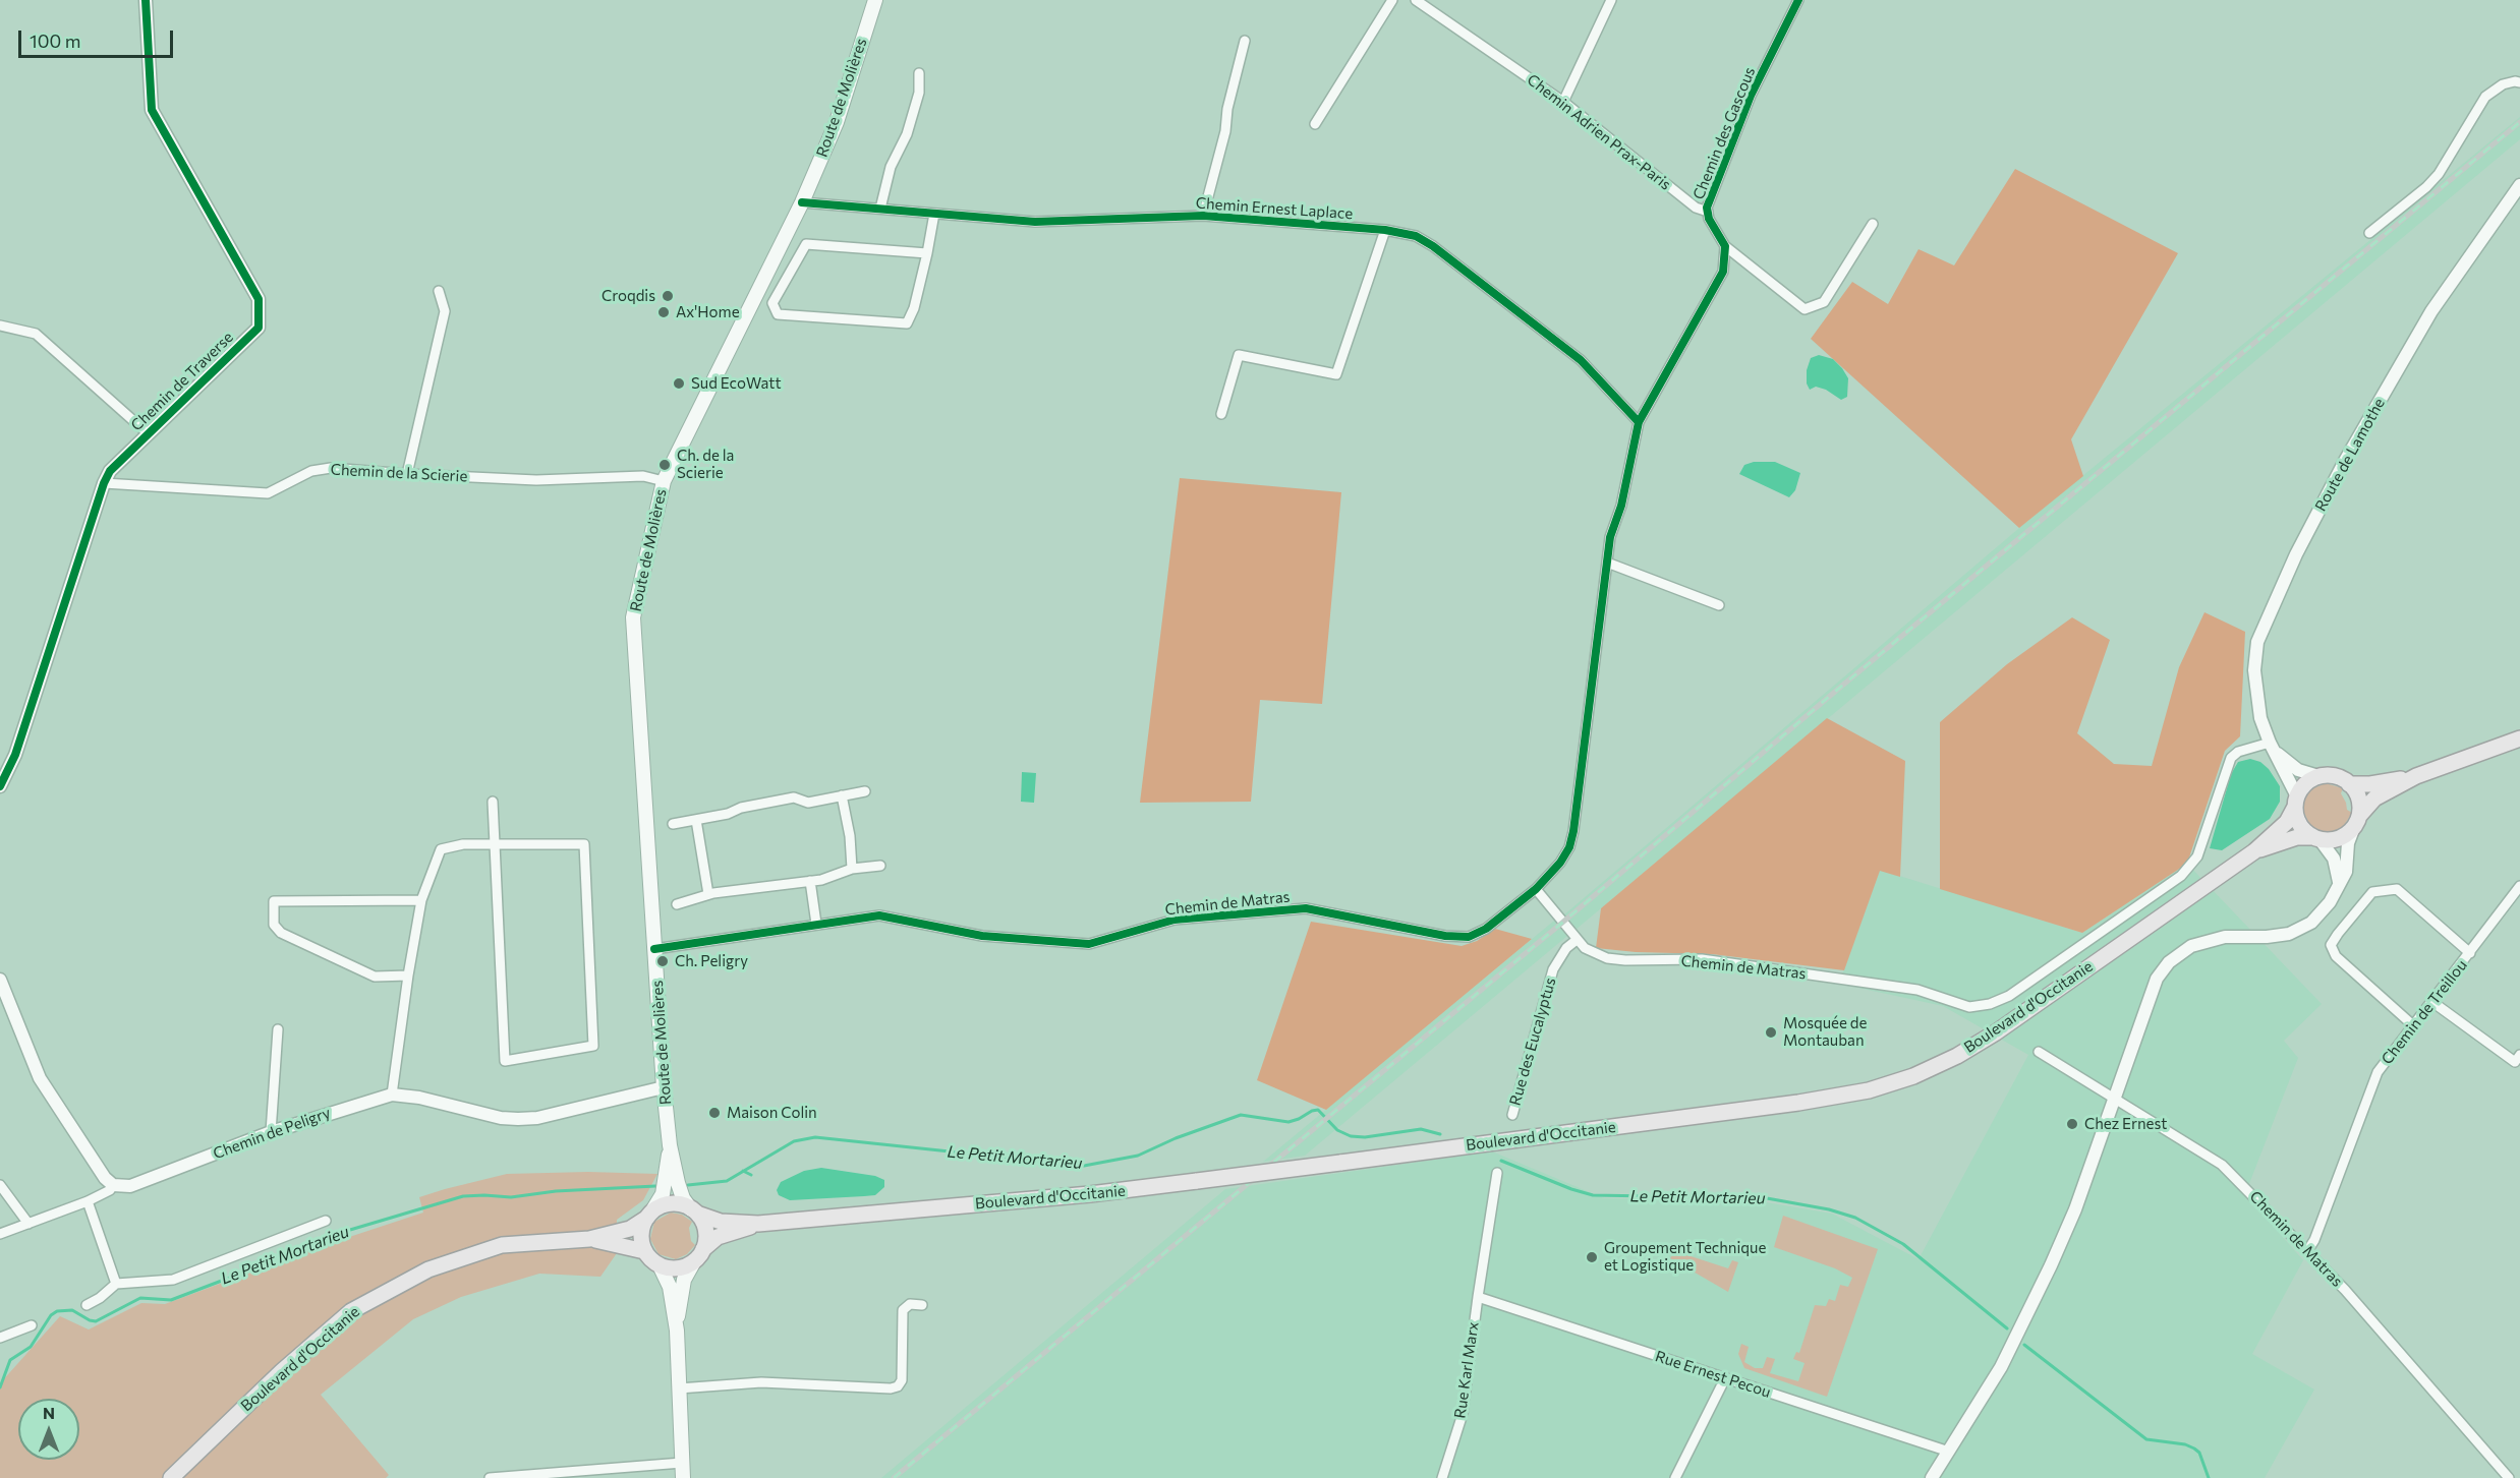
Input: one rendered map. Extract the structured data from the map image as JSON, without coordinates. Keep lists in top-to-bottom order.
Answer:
{
  "streets": {
    "main road": ["Route de Molières", "Boulevard d'Occitanie"],
    "street": [
      "Chemin Adrien Prax-Paris",
      "Chemin des Gascous",
      "Chemin Ernest Laplace",
      "Chemin de Traverse",
      "Route de Lamothe",
      "Chemin de la Scierie",
      "Chemin de Matras",
      "Chemin de Treillou",
      "Rue des Eucalyptus",
      "Chemin de Peligry",
      "Rue Karl Marx",
      "Rue Ernest Pecou"
    ]
  },
  "crossings": [
    ["Route de Molières", "Chemin Ernest Laplace"],
    ["Route de Molières", "Chemin de la Scierie"],
    ["Route de Molières", "Chemin de Matras"],
    ["Route de Molières", "Boulevard d'Occitanie"],
    ["Route de Molières", "Chemin de Peligry"],
    ["Chemin Adrien Prax-Paris", "Chemin des Gascous"],
    ["Chemin de Traverse", "Chemin de la Scierie"],
    ["Route de Lamothe", "Chemin de Matras"],
    ["Route de Lamothe", "Boulevard d'Occitanie"],
    ["Chemin de Matras", "Chemin de Treillou"],
    ["Chemin de Matras", "Rue des Eucalyptus"],
    ["Rue Karl Marx", "Rue Ernest Pecou"]
  ],
  "water": ["Le Petit Mortarieu"],
  "places": [
    "Croqdis",
    "Ax'Home",
    "Sud EcoWatt",
    "Ch. de la Scierie",
    "Ch. Peligry",
    "Mosquée de Montauban",
    "Maison Colin",
    "Chez Ernest",
    "Groupement Technique et Logistique"
  ],
  "scale_bar": "100 m",
  "north": "top"
}
